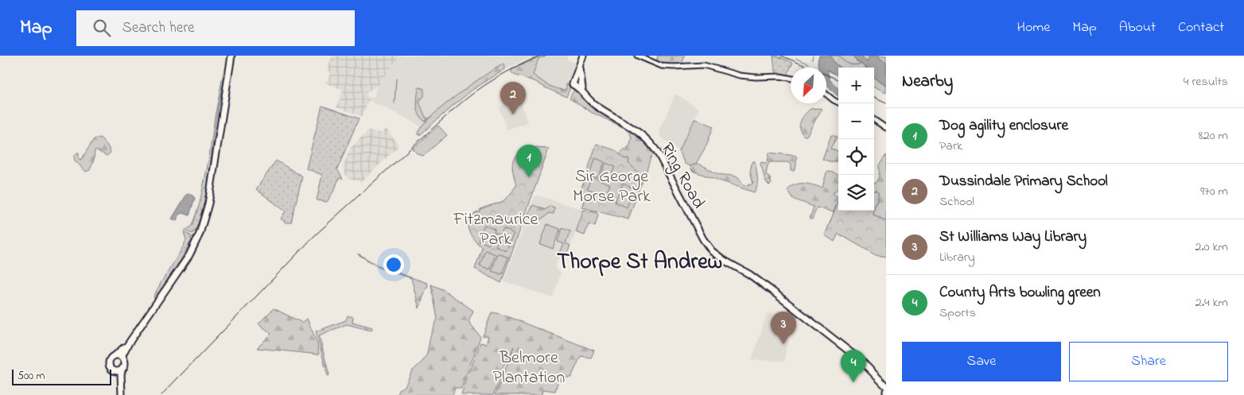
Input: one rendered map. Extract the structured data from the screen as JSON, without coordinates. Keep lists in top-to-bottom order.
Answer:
{
  "streets": {
    "highway": ["Ring Road"]
  },
  "districts": ["Thorpe St Andrew"],
  "parks": ["Sir George Morse Park", "Fitzmaurice Park", "Belmore Plantation"],
  "scale_bar": "500 m",
  "north": "bottom left",
  "page": {
    "header": "Map",
    "search": "Search here",
    "nav": [
      "Home",
      "Map",
      "About",
      "Contact"
    ],
    "heading": ["Nearby", "4 results"],
    "map_buttons": ["+", "−"],
    "pins": [
      "2",
      "1",
      "3",
      "4"
    ],
    "list": [
      {
        "mark": "1",
        "name": "Dog agility enclosure",
        "note": "Park",
        "value": "820 m"
      },
      {
        "mark": "2",
        "name": "Dussindale Primary School",
        "note": "School",
        "value": "970 m"
      },
      {
        "mark": "3",
        "name": "St Williams Way Library",
        "note": "Library",
        "value": "2.0 km"
      },
      {
        "mark": "4",
        "name": "County Arts bowling green",
        "note": "Sports",
        "value": "2.4 km"
      }
    ],
    "buttons": ["Save", "Share"],
    "scale": "500 m"
  }
}
